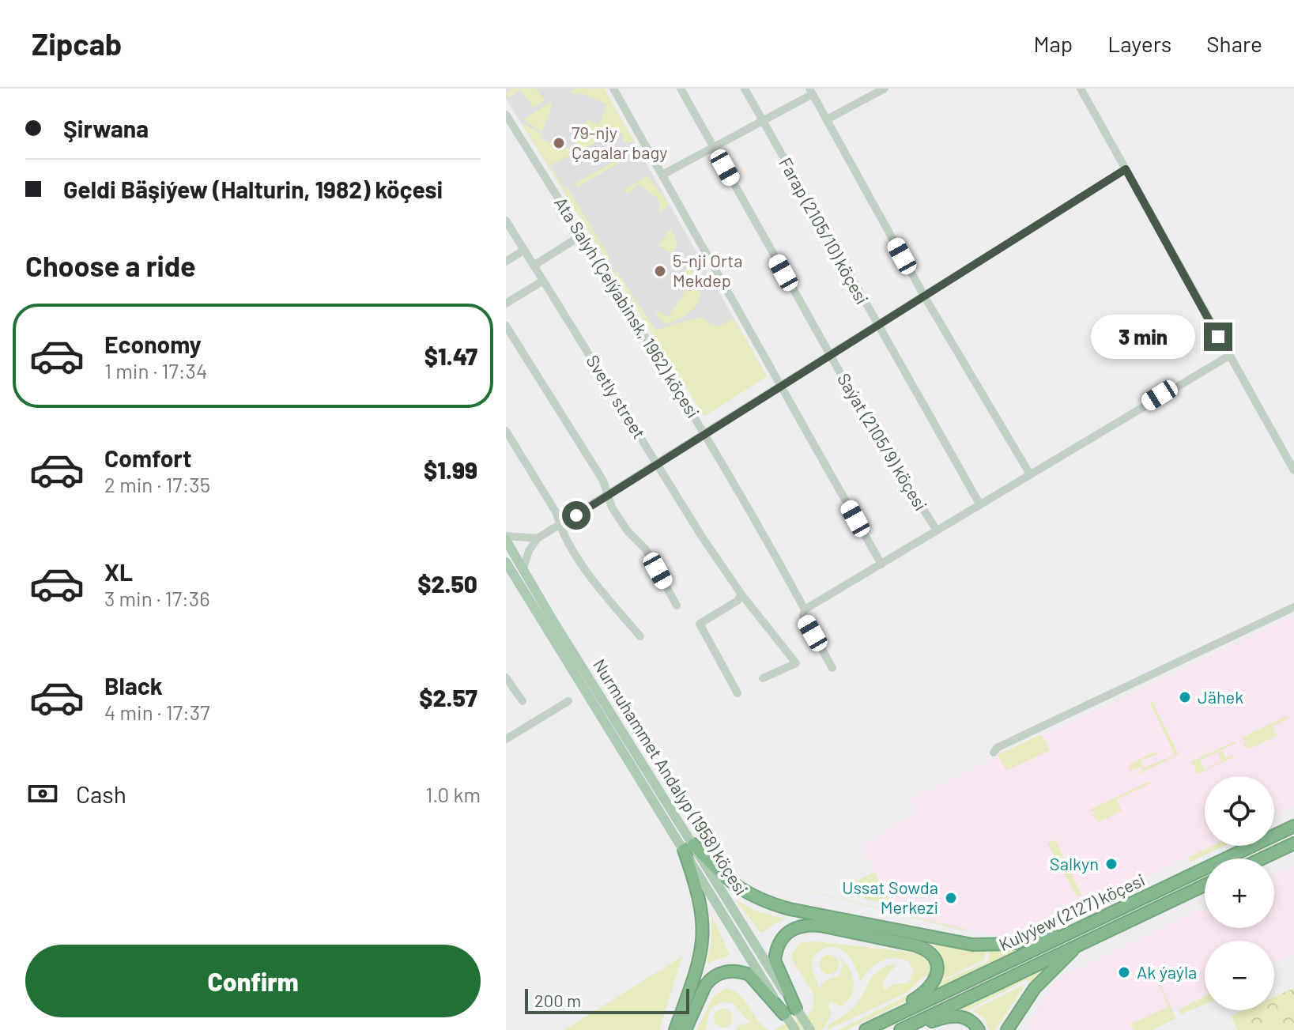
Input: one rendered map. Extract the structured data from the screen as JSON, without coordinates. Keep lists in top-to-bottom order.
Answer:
{
  "streets": {
    "highway": ["Kulyýew (2127) köçesi"],
    "main road": ["Nurmuhammet Andalyp (1958) köçesi"],
    "street": [
      "Farap (2105/10) köçesi",
      "Ata Salyh (Çelýabinsk, 1962) köçesi",
      "Svetly street",
      "Saýat (2105/9) köçesi"
    ]
  },
  "places": [
    "79-njy Çagalar bagy",
    "5-nji Orta Mekdep",
    "Jähek",
    "Salkyn",
    "Ussat Sowda Merkezi",
    "Ak ýaýla"
  ],
  "scale_bar": "200 m",
  "page": {
    "header": "Zipcab",
    "nav": ["Map", "Layers", "Share"],
    "banner": ["Şirwana", "Geldi Bäşiýew (Halturin, 1982) köçesi"],
    "heading": "Choose a ride",
    "list": [
      {
        "name": "Economy",
        "note": "1 min · 17:34",
        "value": "$1.47"
      },
      {
        "name": "Comfort",
        "note": "2 min · 17:35",
        "value": "$1.99"
      },
      {
        "name": "XL",
        "note": "3 min · 17:36",
        "value": "$2.50"
      },
      {
        "name": "Black",
        "note": "4 min · 17:37",
        "value": "$2.57"
      }
    ],
    "bubble": "3 min",
    "pay": ["Cash", "1.0 km"],
    "map_buttons": ["+", "−"],
    "buttons": "Confirm",
    "scale": "200 m"
  }
}
